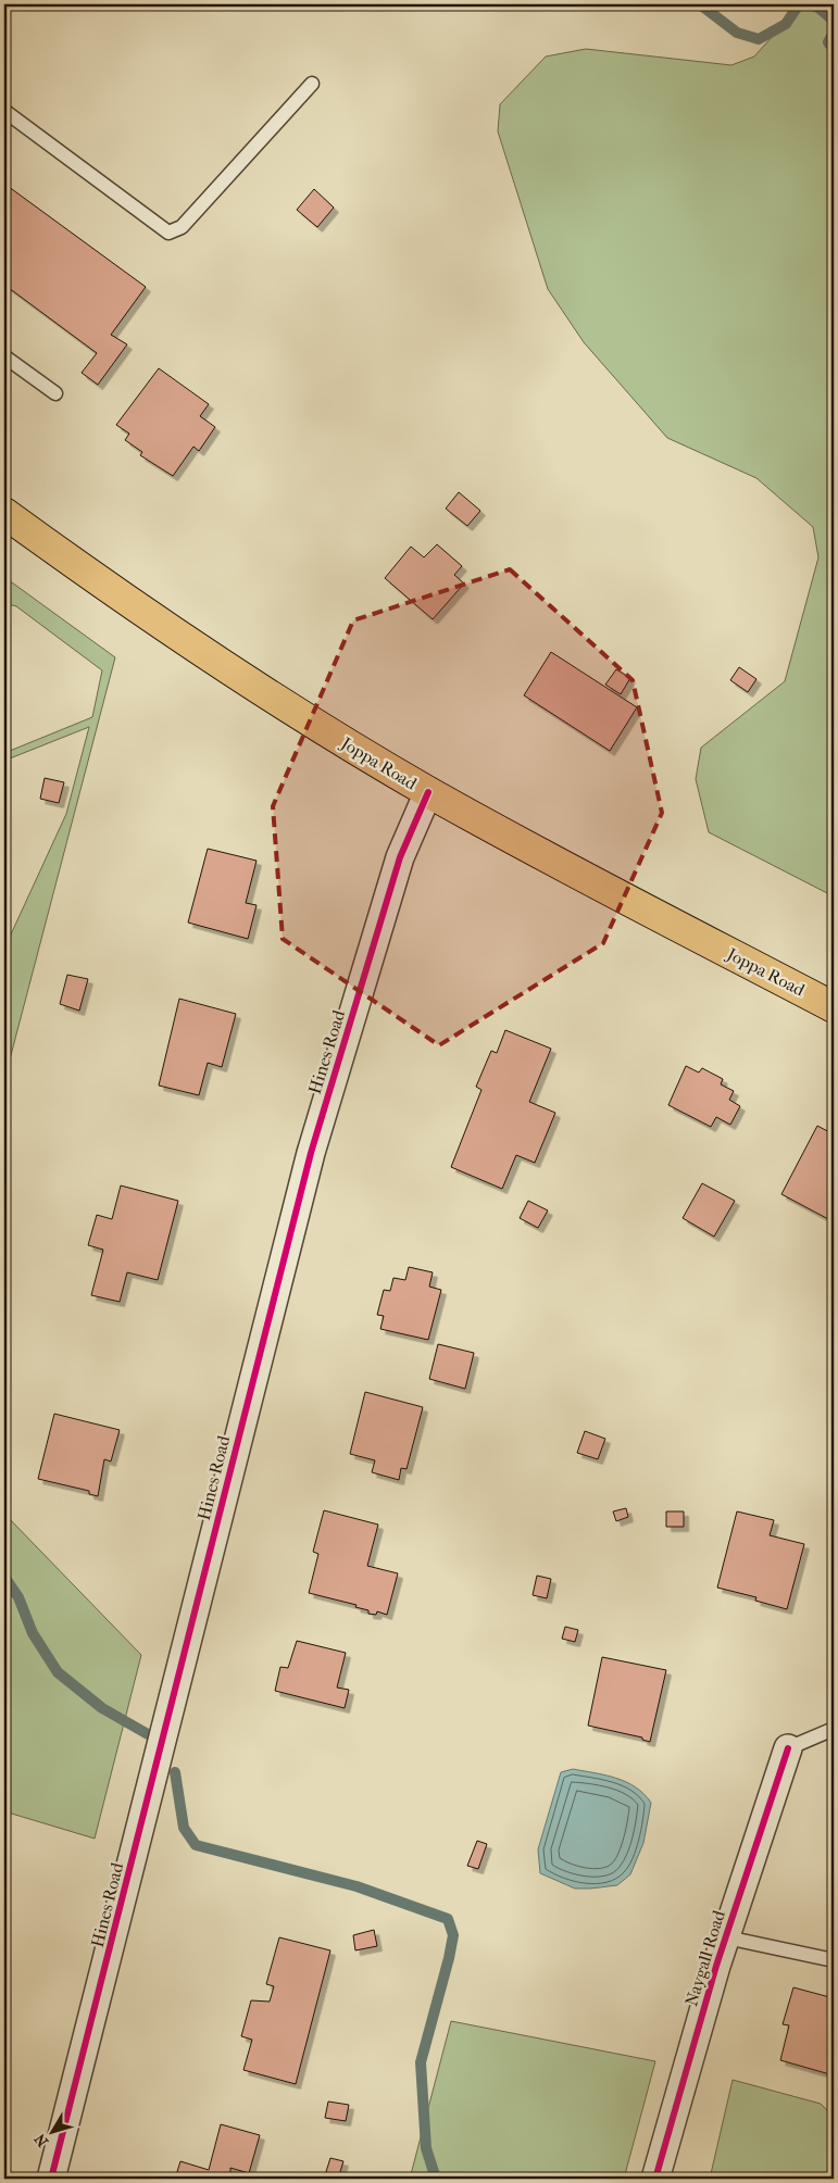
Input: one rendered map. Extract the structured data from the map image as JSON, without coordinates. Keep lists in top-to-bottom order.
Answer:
{
  "streets": {
    "main road": ["Joppa Road"],
    "street": ["Hines Road", "Naygall Road"]
  },
  "crossings": [
    ["Joppa Road", "Hines Road"]
  ],
  "north": "bottom left"
}
